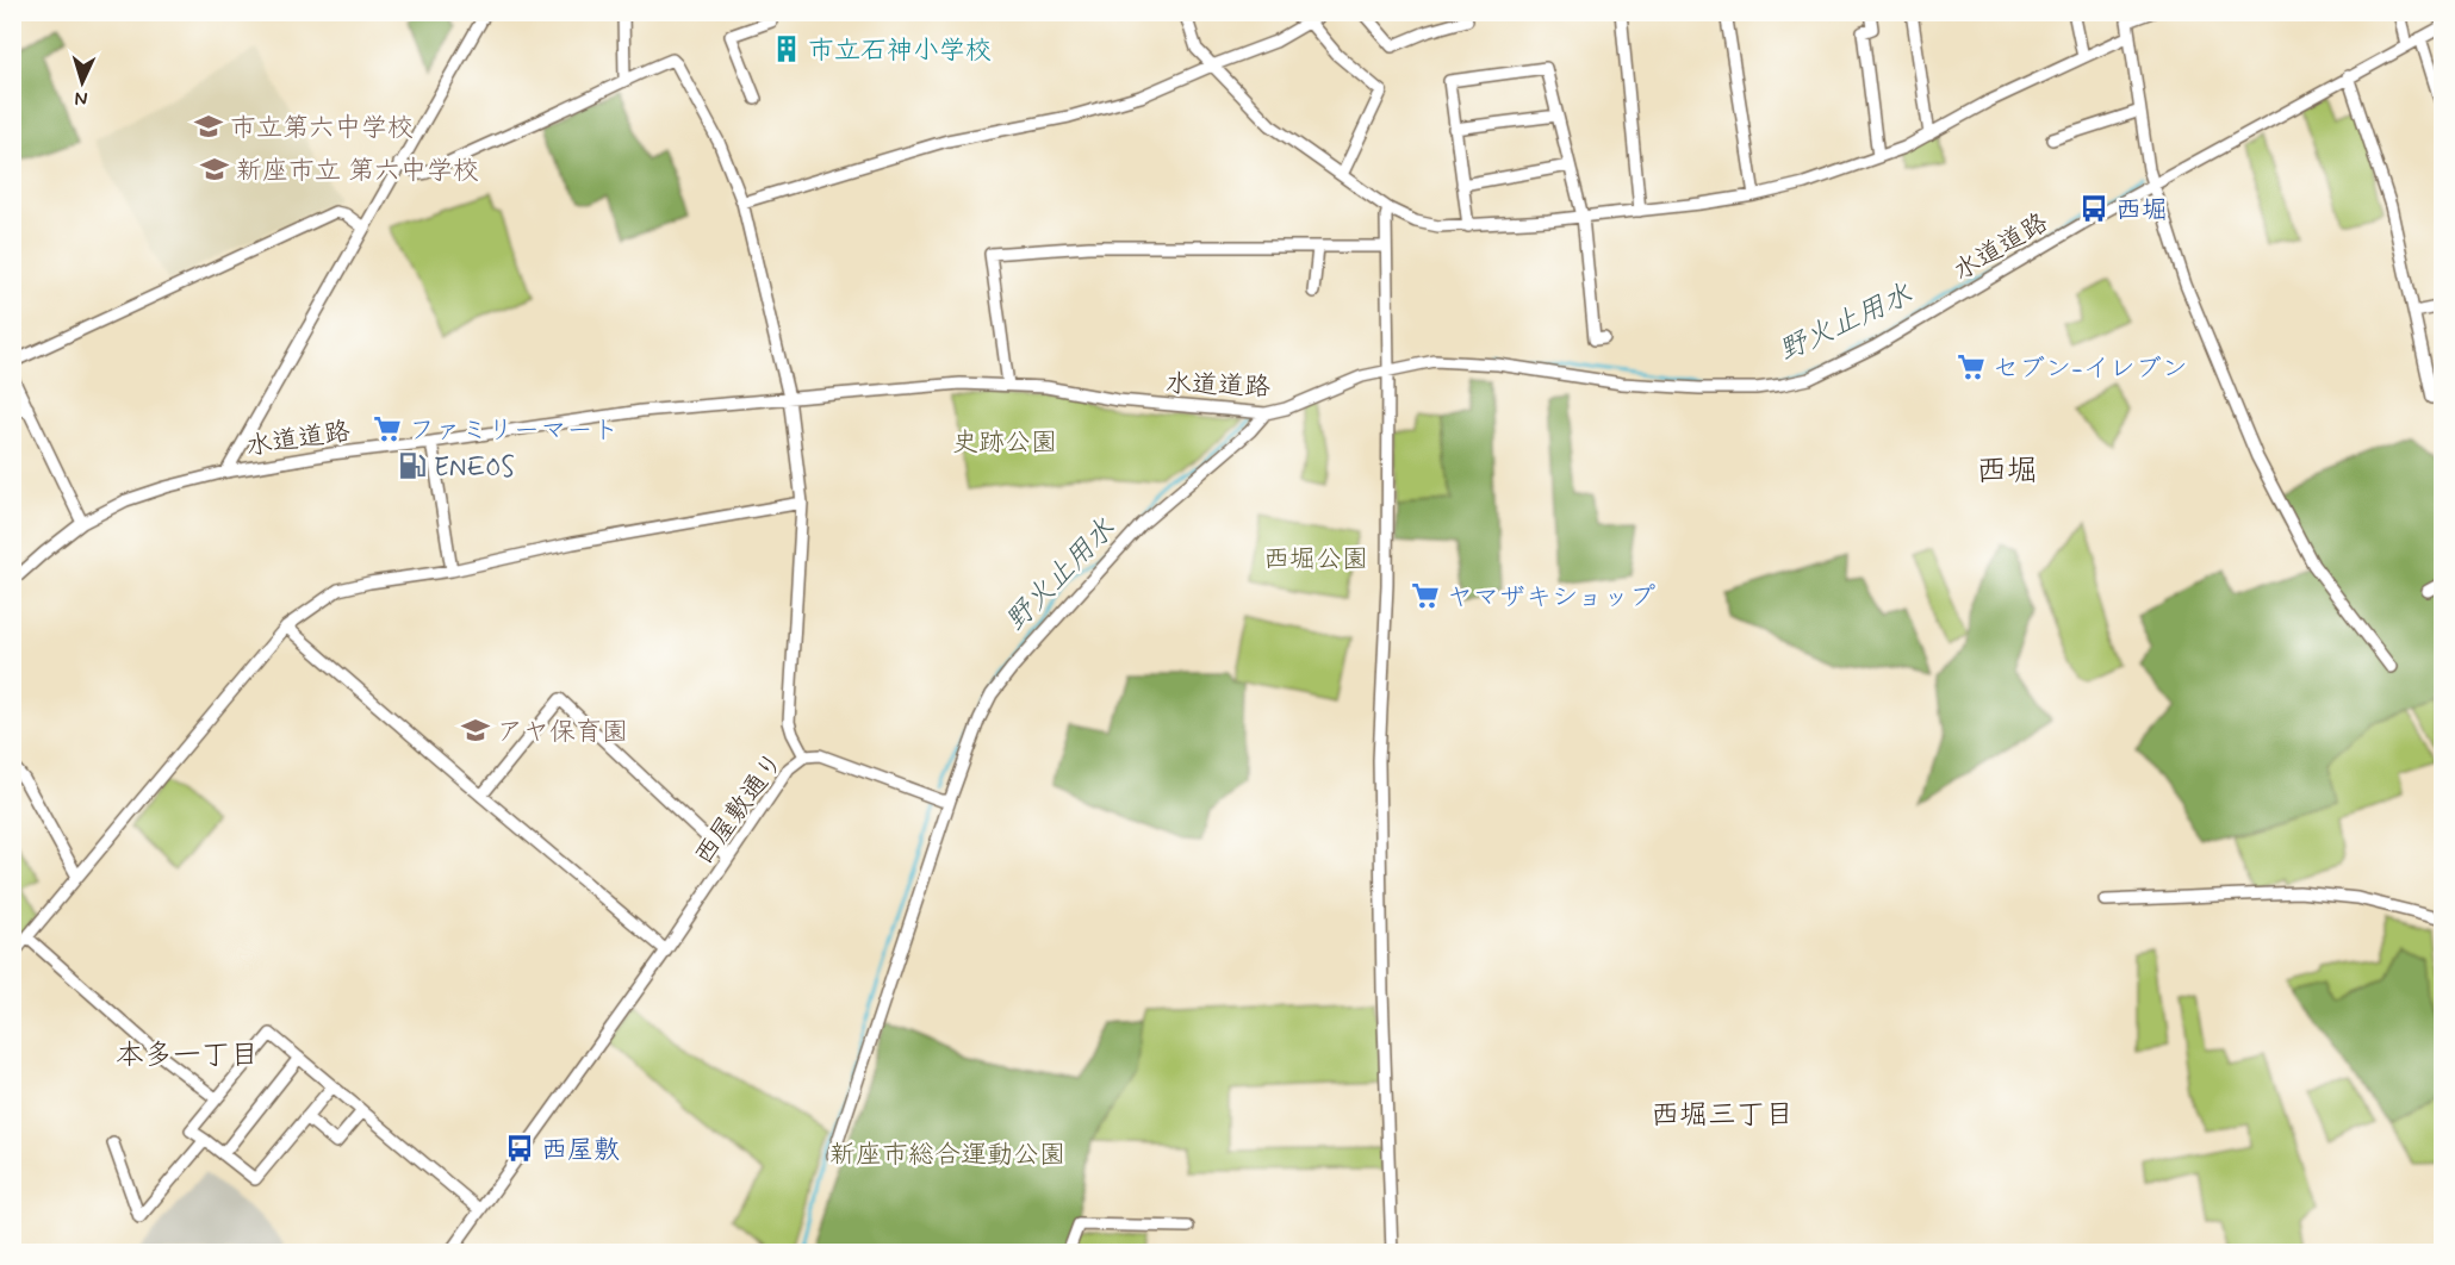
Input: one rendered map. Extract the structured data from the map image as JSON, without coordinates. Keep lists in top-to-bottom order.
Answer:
{
  "streets": {
    "street": ["水道道路", "西屋敷通り"]
  },
  "districts": ["西堀", "本多一丁目", "西堀三丁目"],
  "water": ["野火止用水"],
  "parks": ["史跡公園", "西堀公園", "新座市総合運動公園"],
  "places": {
    "building": ["市立石神小学校"],
    "school or university": ["市立第六中学校", "新座市立 第六中学校", "アヤ保育園"],
    "bus stop": ["西堀", "西屋敷"],
    "supermarket": ["セブン-イレブン", "ファミリーマート", "ヤマザキショップ"],
    "fuel station": ["ENEOS"]
  },
  "north": "bottom"
}
